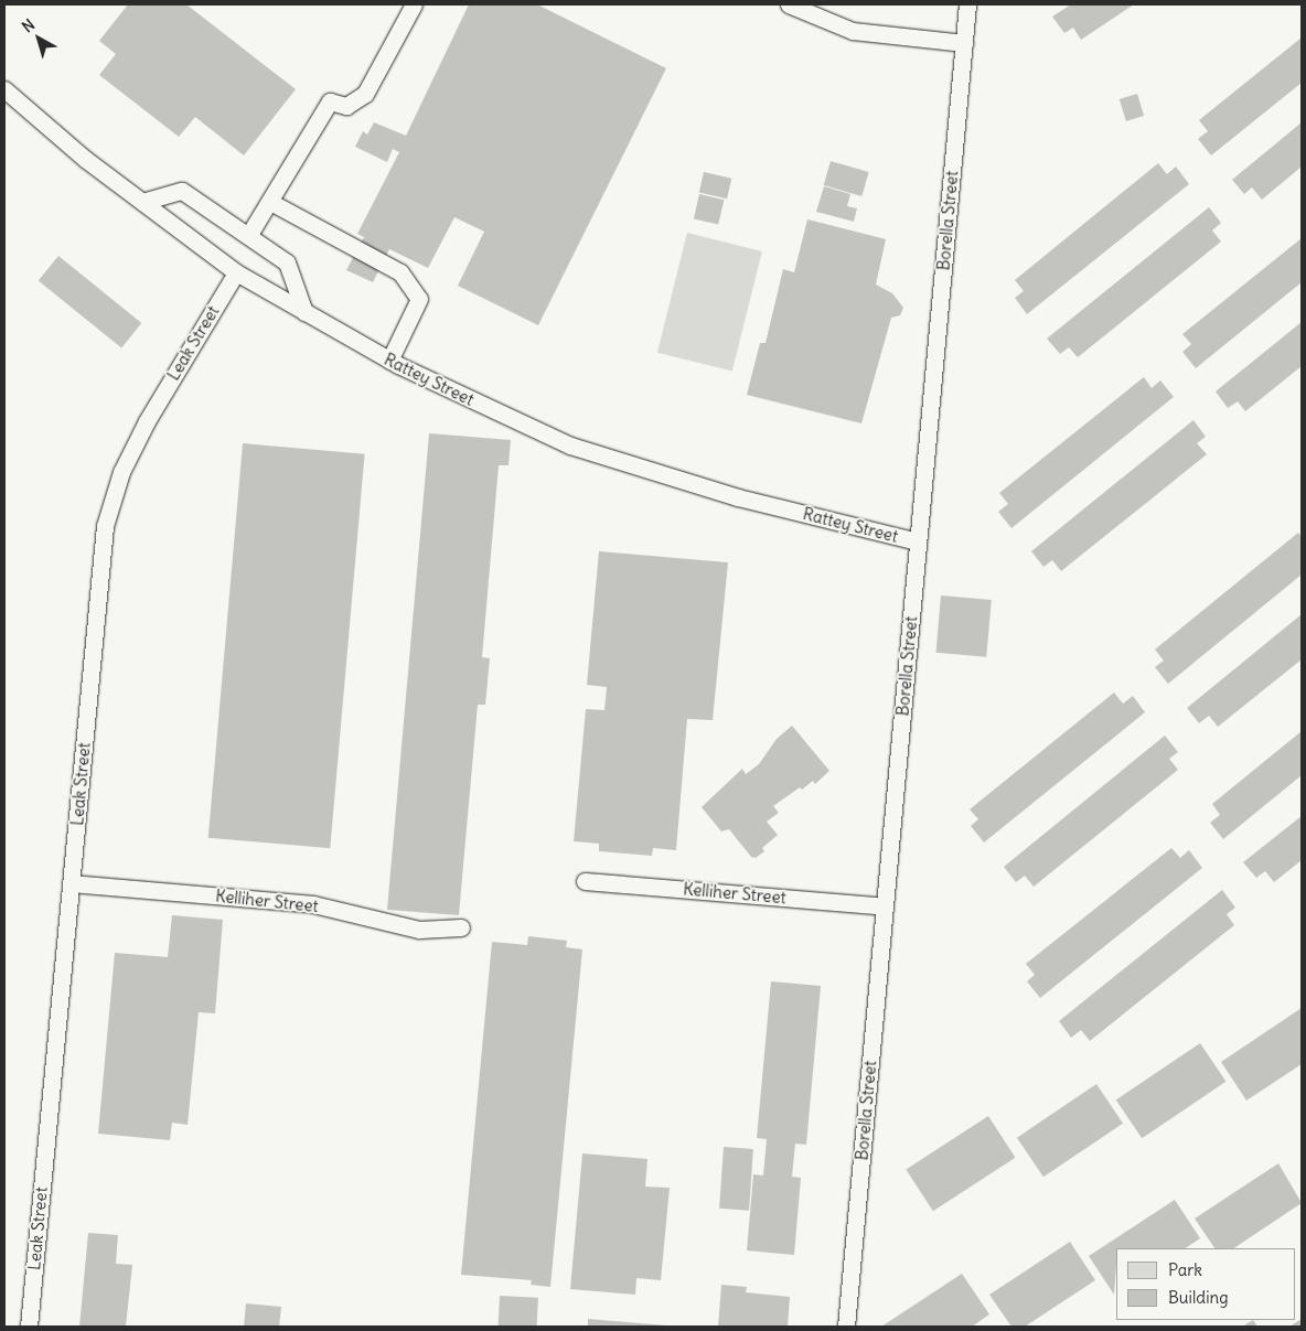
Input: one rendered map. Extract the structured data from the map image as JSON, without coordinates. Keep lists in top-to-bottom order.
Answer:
{
  "streets": {
    "lane": [
      "Borella Street",
      "Leak Street",
      "Rattey Street",
      "Kelliher Street"
    ]
  },
  "crossings": [
    ["Borella Street", "Rattey Street"],
    ["Borella Street", "Kelliher Street"],
    ["Leak Street", "Rattey Street"],
    ["Leak Street", "Kelliher Street"]
  ],
  "legend": ["Park", "Building"],
  "north": "top left"
}
